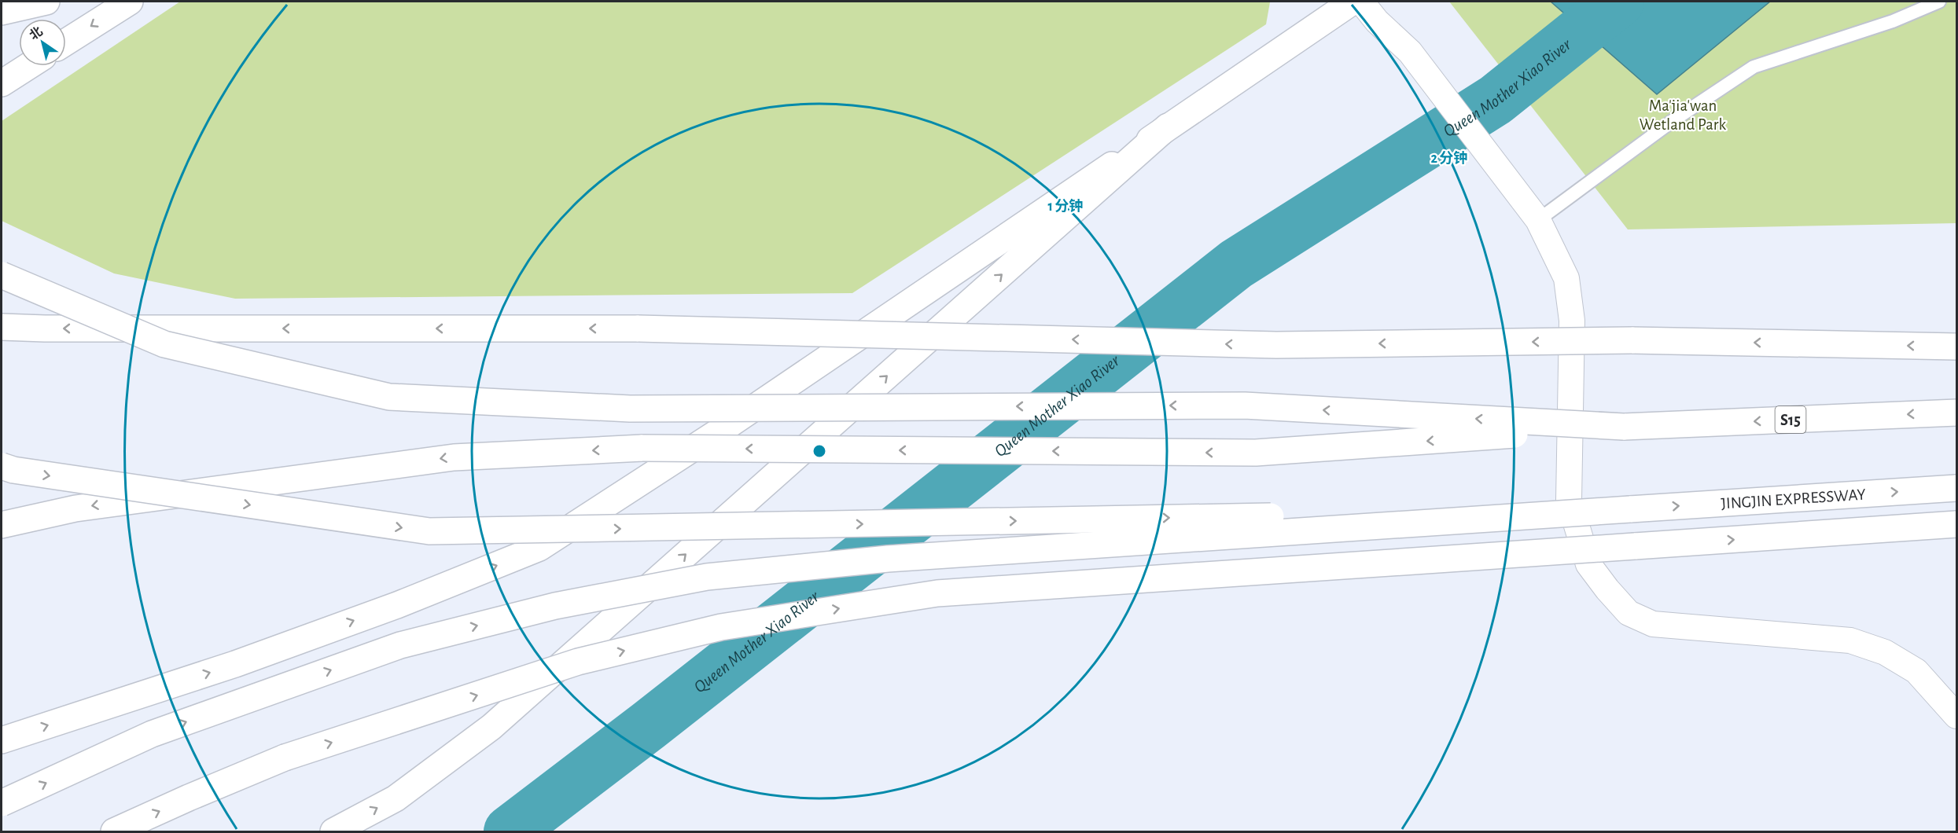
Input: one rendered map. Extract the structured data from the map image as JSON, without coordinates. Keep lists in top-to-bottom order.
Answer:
{
  "streets": {
    "main road": ["S15", "JINGJIN EXPRESSWAY"]
  },
  "water": ["Queen Mother Xiao River"],
  "parks": ["Ma'jia'wan Wetland Park"],
  "north": "top left",
  "rings": ["2 分钟", "1 分钟"]
}
